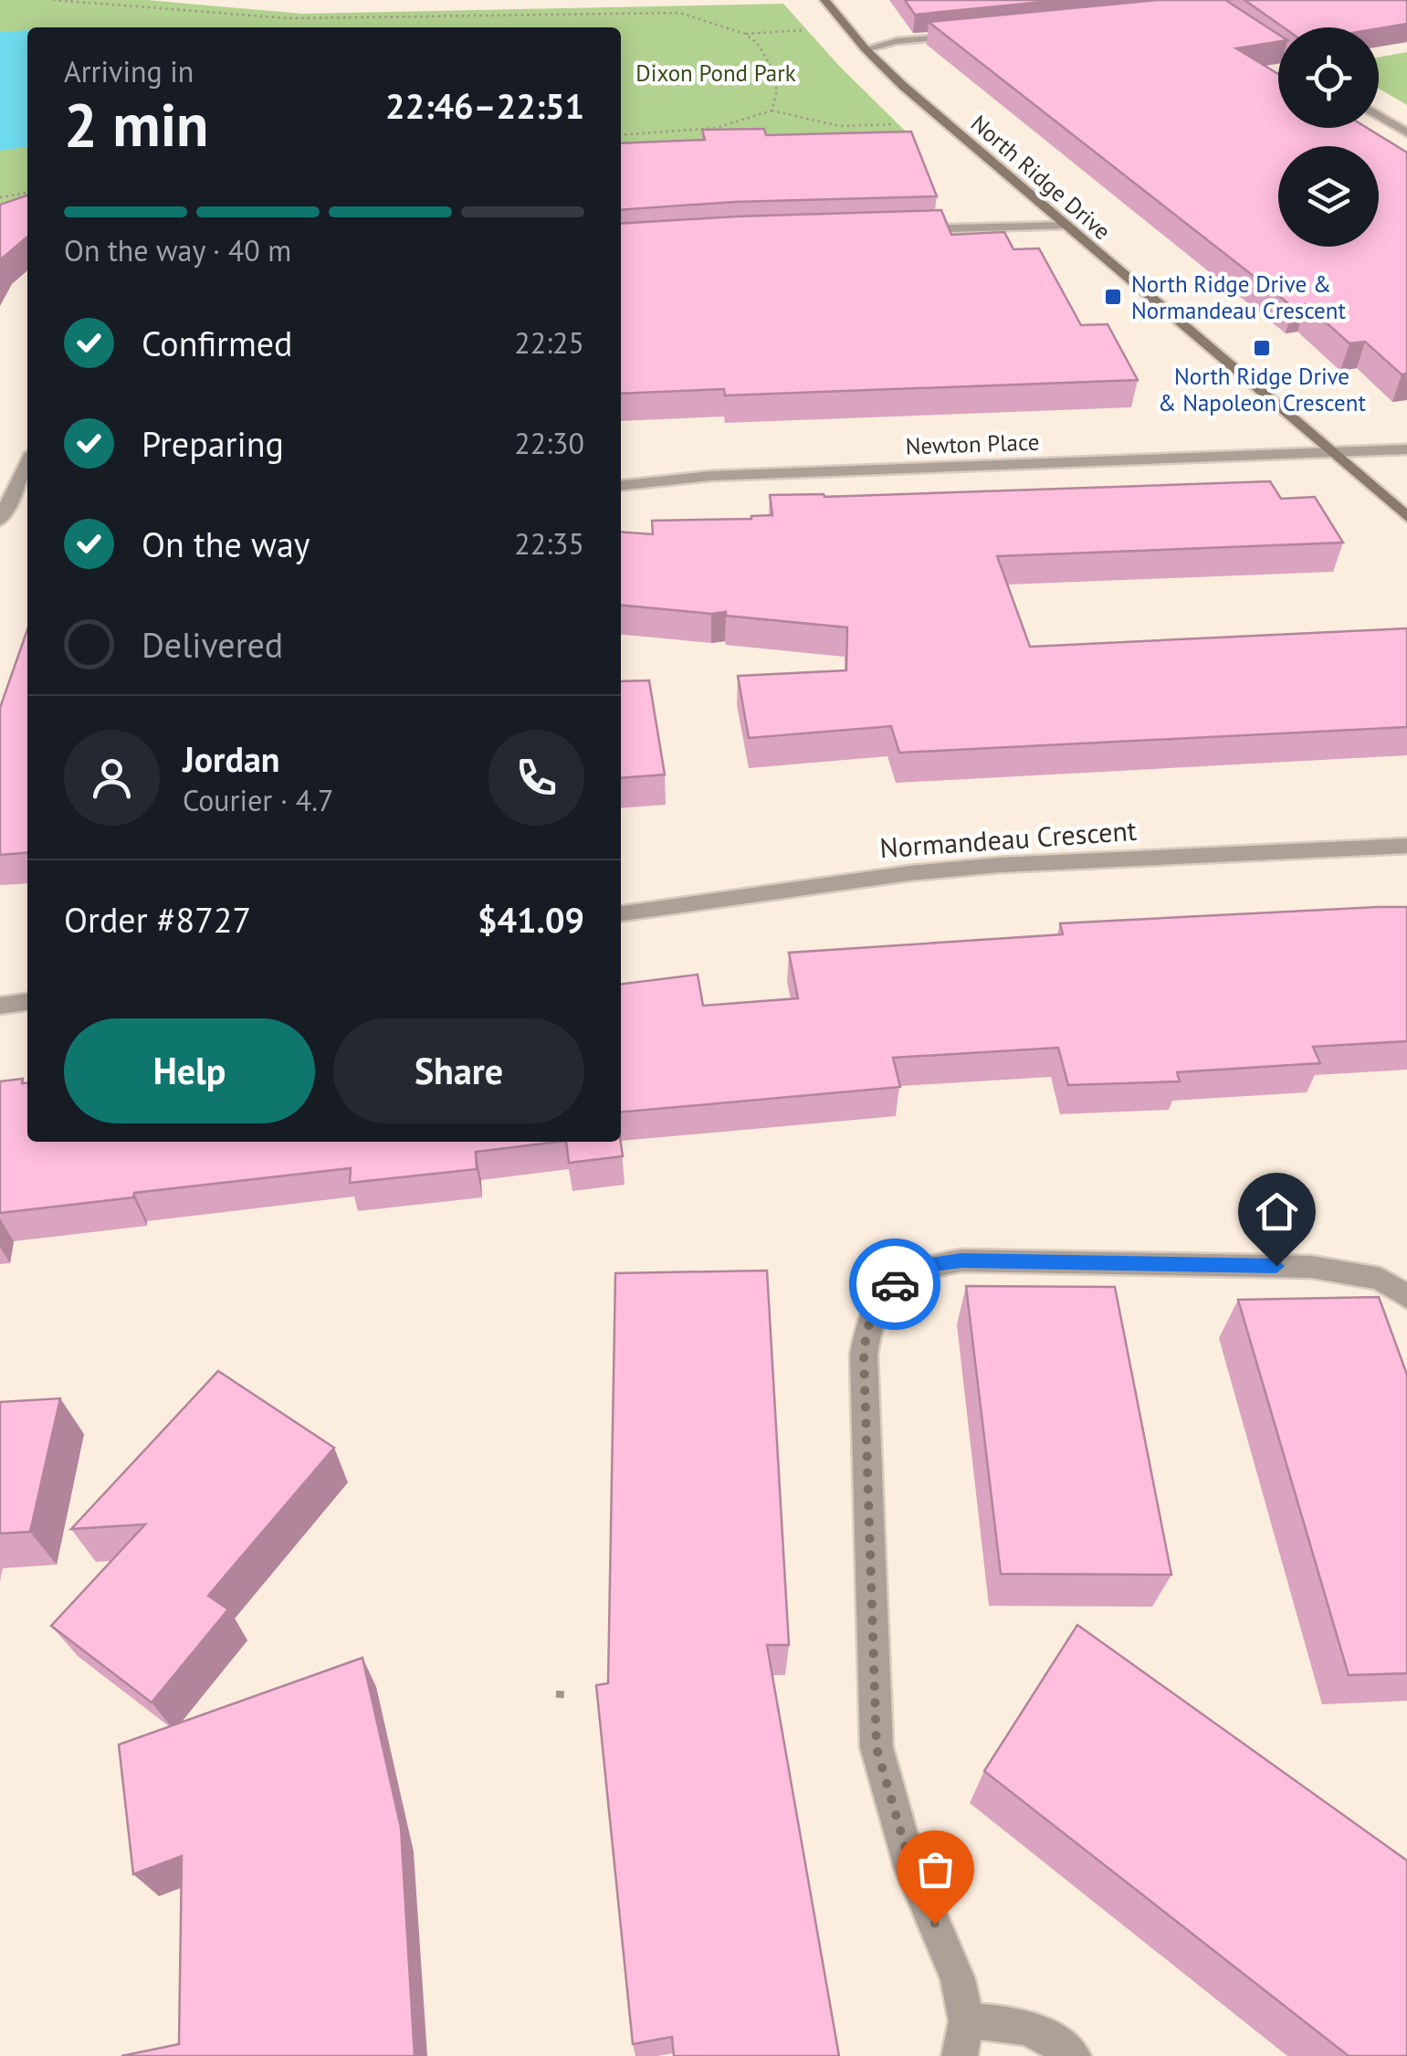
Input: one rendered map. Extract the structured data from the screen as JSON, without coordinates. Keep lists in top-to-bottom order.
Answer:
{
  "streets": {
    "street": ["North Ridge Drive", "Newton Place", "Normandeau Crescent"]
  },
  "crossings": [
    ["North Ridge Drive", "Newton Place"]
  ],
  "parks": ["Dixon Pond Park"],
  "places": {
    "transit": ["North Ridge Drive & Normandeau Crescent", "North Ridge Drive & Napoleon Crescent"]
  },
  "page": {
    "heading": ["2 min", "Arriving in", "22:46–22:51"],
    "panel": [
      "Jordan",
      "Courier · 4.7",
      "Order #8727",
      "$41.09"
    ],
    "bar": "On the way · 40 m",
    "list": [
      ["Confirmed", "22:25"],
      ["Preparing", "22:30"],
      ["On the way", "22:35"],
      "Delivered"
    ],
    "buttons": ["Help", "Share"]
  }
}
